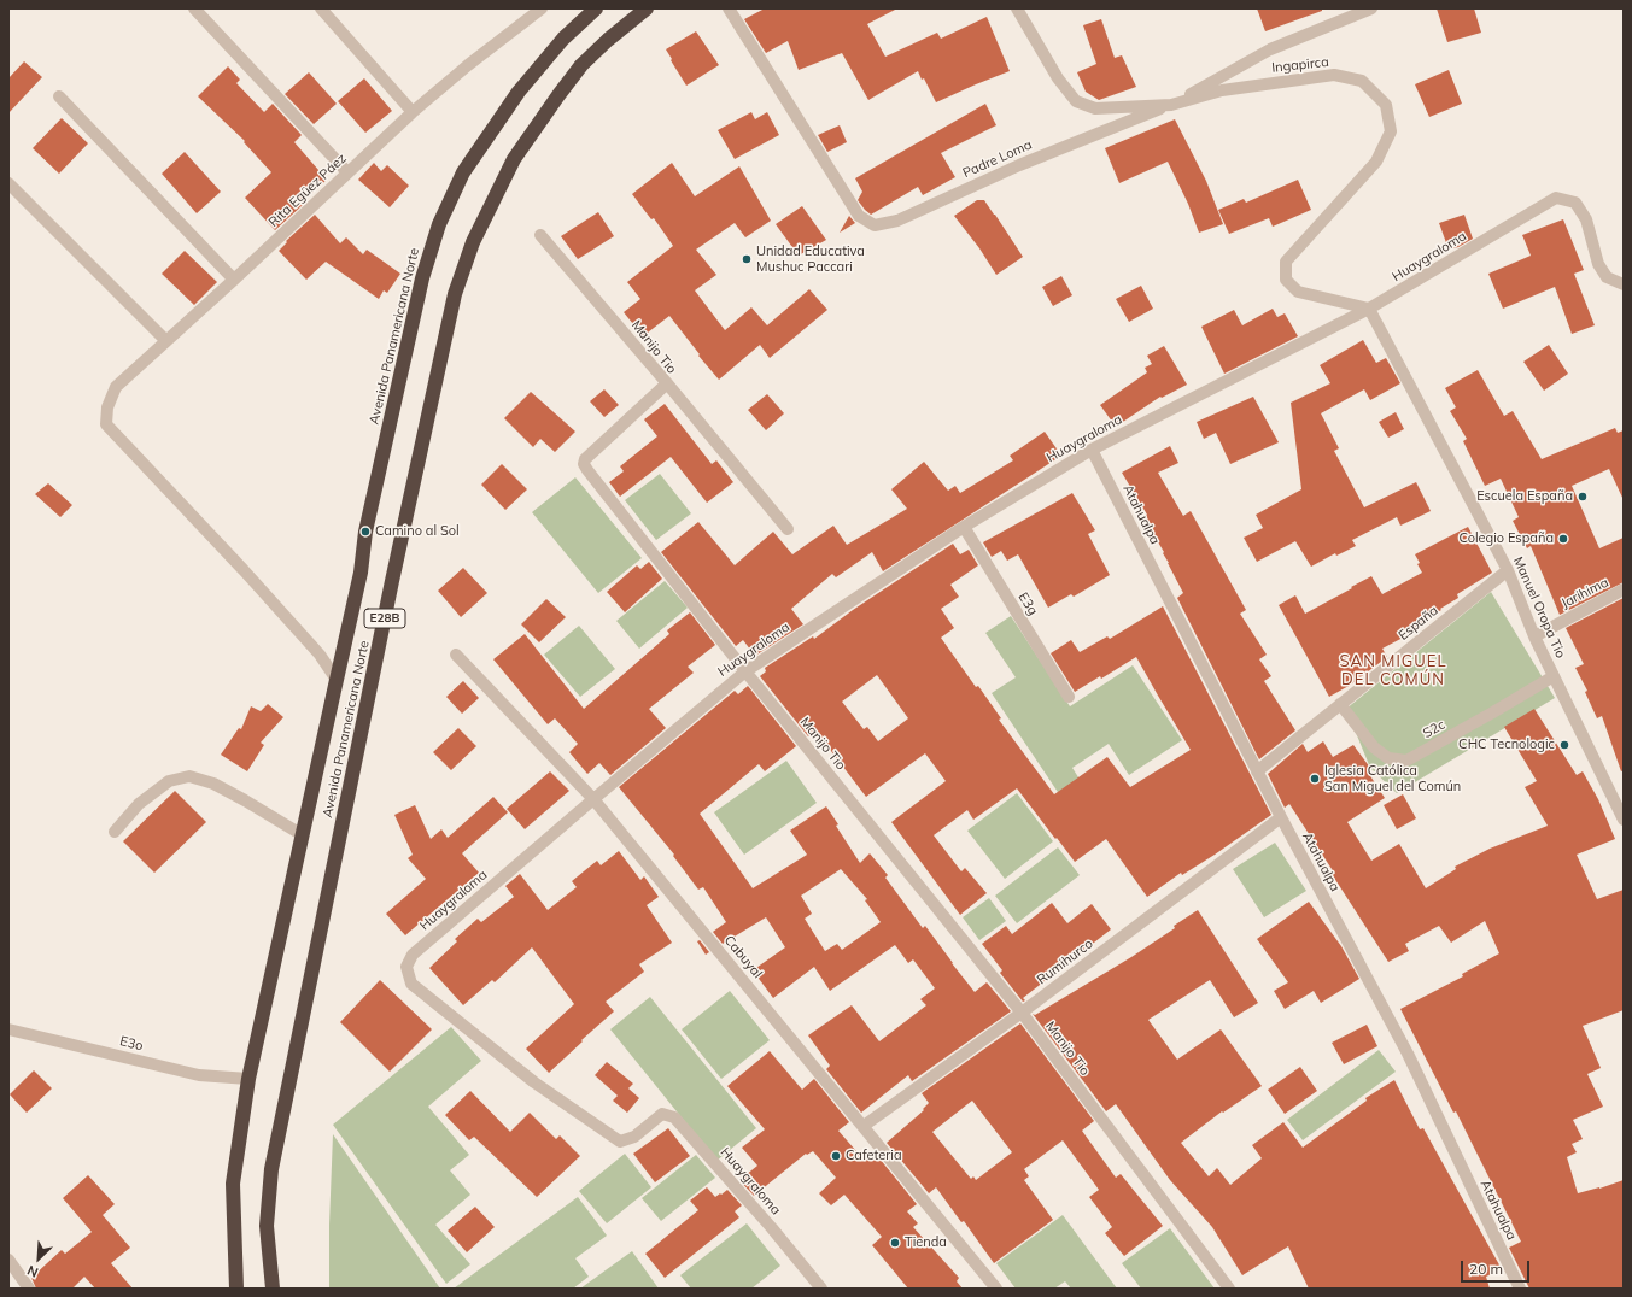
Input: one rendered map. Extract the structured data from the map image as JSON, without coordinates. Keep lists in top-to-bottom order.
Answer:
{
  "streets": {
    "highway": ["Avenida Panamericana Norte", "E28B"],
    "street": [
      "Ingapirca",
      "Padre Loma",
      "Rita Egüez Páez",
      "Huaygraloma",
      "Manijo Tio",
      "Atahualpa",
      "Jarihima",
      "E3g",
      "Manuel Oropa Tio",
      "España",
      "S2c",
      "Cabuyal",
      "Rumihurco",
      "E3o"
    ]
  },
  "crossings": [
    ["Ingapirca", "Padre Loma"],
    ["Ingapirca", "Huaygraloma"],
    ["Ingapirca", "Manuel Oropa Tio"],
    ["Rita Egüez Páez", "Avenida Panamericana Norte"],
    ["Huaygraloma", "Manijo Tio"],
    ["Huaygraloma", "Atahualpa"],
    ["Huaygraloma", "E3g"],
    ["Huaygraloma", "Manuel Oropa Tio"],
    ["Huaygraloma", "Cabuyal"],
    ["Avenida Panamericana Norte", "E3o"],
    ["Manijo Tio", "Rumihurco"],
    ["Atahualpa", "España"],
    ["Atahualpa", "Rumihurco"],
    ["Jarihima", "Manuel Oropa Tio"],
    ["Manuel Oropa Tio", "España"],
    ["Manuel Oropa Tio", "S2c"],
    ["España", "S2c"],
    ["Cabuyal", "Rumihurco"]
  ],
  "districts": ["SAN MIGUEL DEL COMÚN"],
  "places": [
    "Unidad Educativa Mushuc Paccari",
    "Escuela España",
    "Camino al Sol",
    "Colegio España",
    "CHC Tecnologic",
    "Iglesia Católica San Miguel del Común",
    "Cafeteria",
    "Tienda"
  ],
  "scale_bar": "20 m",
  "north": "bottom left"
}
